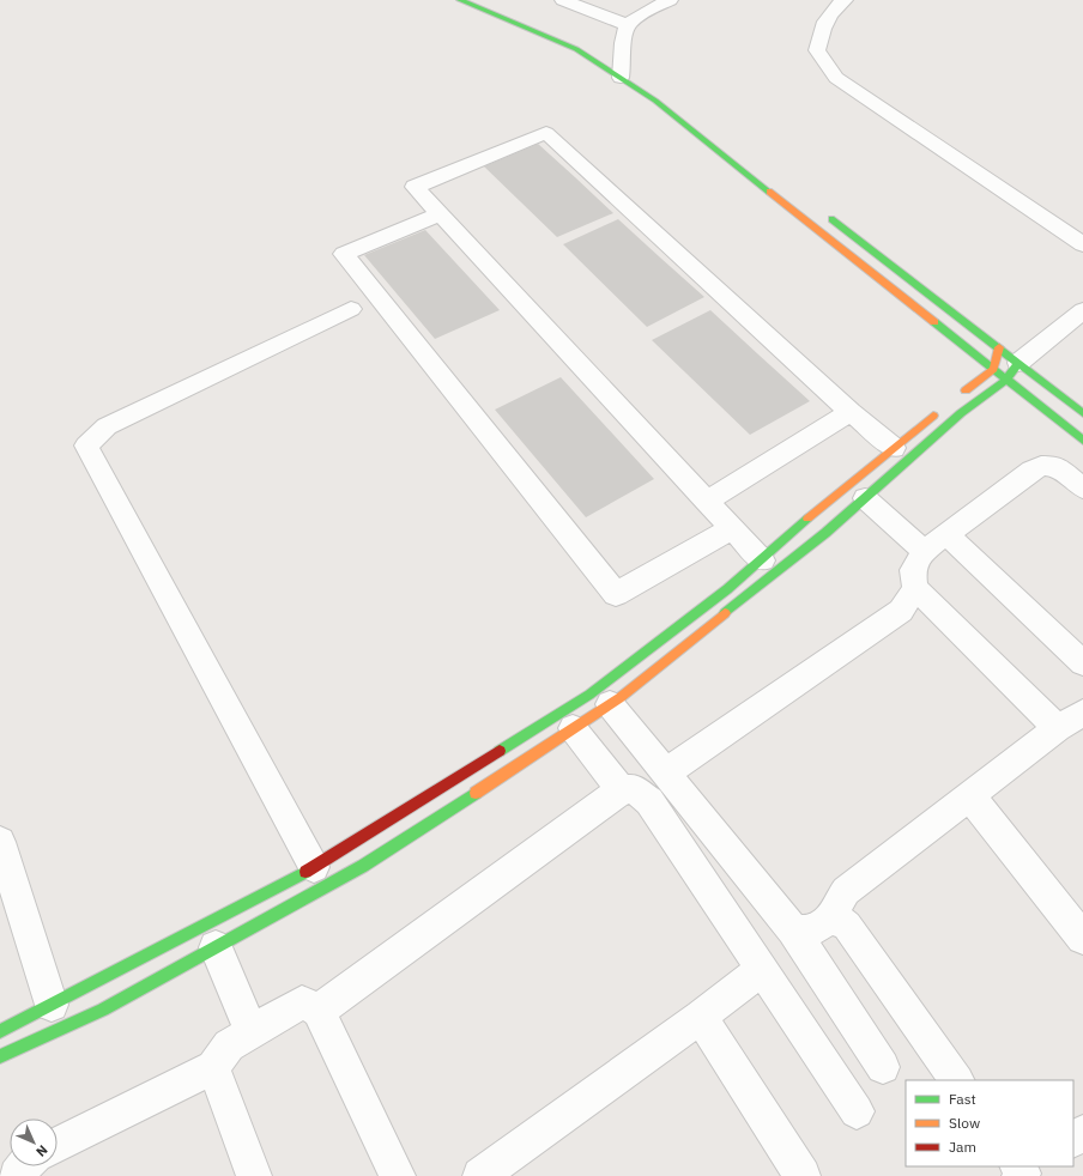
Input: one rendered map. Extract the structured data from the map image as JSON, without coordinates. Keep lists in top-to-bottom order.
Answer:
{
  "legend": ["Fast", "Slow", "Jam"],
  "north": "bottom right"
}
